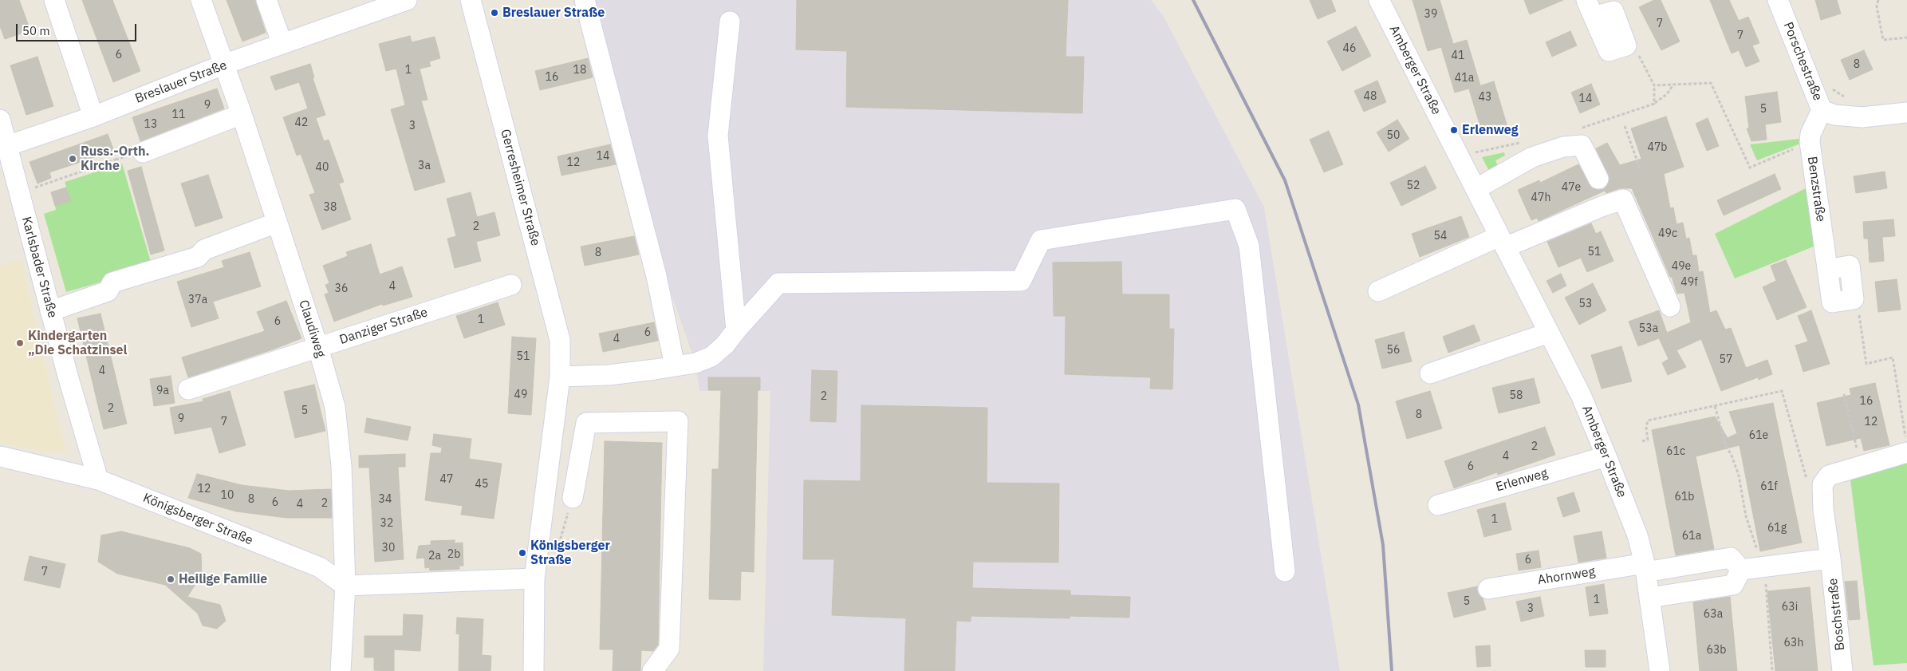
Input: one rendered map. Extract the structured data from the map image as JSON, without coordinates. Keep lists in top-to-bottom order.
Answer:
{
  "streets": {
    "street": [
      "Porschestraße",
      "Amberger Straße",
      "Breslauer Straße",
      "Gerresheimer Straße",
      "Benzstraße",
      "Karlsbader Straße",
      "Danziger Straße",
      "Claudiweg",
      "Erlenweg",
      "Königsberger Straße",
      "Ahornweg",
      "Boschstraße"
    ]
  },
  "crossings": [
    ["Porschestraße", "Benzstraße"],
    ["Amberger Straße", "Erlenweg"],
    ["Amberger Straße", "Ahornweg"],
    ["Breslauer Straße", "Karlsbader Straße"],
    ["Breslauer Straße", "Claudiweg"],
    ["Karlsbader Straße", "Königsberger Straße"],
    ["Danziger Straße", "Claudiweg"],
    ["Claudiweg", "Königsberger Straße"]
  ],
  "places": [
    "Breslauer Straße",
    "Erlenweg",
    "Russ.-Orth. Kirche",
    "Kindergarten „Die Schatzinsel",
    "Königsberger Straße",
    "Heilige Familie"
  ],
  "house_numbers": [
    "39",
    "7",
    "7",
    "46",
    "6",
    "41",
    "8",
    "1",
    "18",
    "16",
    "41a",
    "48",
    "43",
    "14",
    "9",
    "5",
    "11",
    "42",
    "13",
    "3",
    "50",
    "47b",
    "14",
    "12",
    "3a",
    "40",
    "52",
    "47e",
    "47h",
    "38",
    "2",
    "49c",
    "54",
    "51",
    "8",
    "49e",
    "49f",
    "4",
    "36",
    "37a",
    "53",
    "1",
    "6",
    "53a",
    "6",
    "4",
    "56",
    "51",
    "57",
    "4",
    "9a",
    "49",
    "58",
    "2",
    "16",
    "2",
    "5",
    "8",
    "9",
    "7",
    "12",
    "61e",
    "2",
    "61c",
    "4",
    "6",
    "47",
    "45",
    "61f",
    "12",
    "10",
    "61b",
    "8",
    "34",
    "6",
    "2",
    "4",
    "1",
    "32",
    "61g",
    "61a",
    "30",
    "2b",
    "2a",
    "6",
    "7",
    "1",
    "5",
    "63i",
    "3",
    "63a",
    "63h",
    "63b"
  ],
  "scale_bar": "50 m"
}
